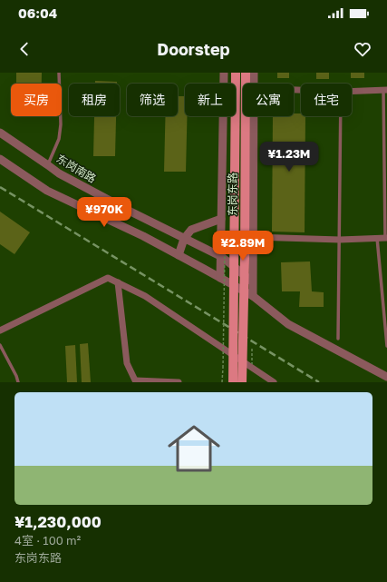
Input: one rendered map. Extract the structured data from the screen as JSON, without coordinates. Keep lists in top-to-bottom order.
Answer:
{
  "streets": {
    "main road": ["东岗东路"],
    "street": ["东岗南路"]
  },
  "page": {
    "status": "06:04",
    "header": "Doorstep",
    "chip": [
      "买房",
      "租房",
      "筛选",
      "新上",
      "公寓",
      "住宅"
    ],
    "price": ["¥1.23M", "¥970K", "¥2.89M"],
    "list": [
      {
        "name": "¥1,230,000",
        "note": "4室 · 100 m² · 东岗东路"
      }
    ]
  }
}
